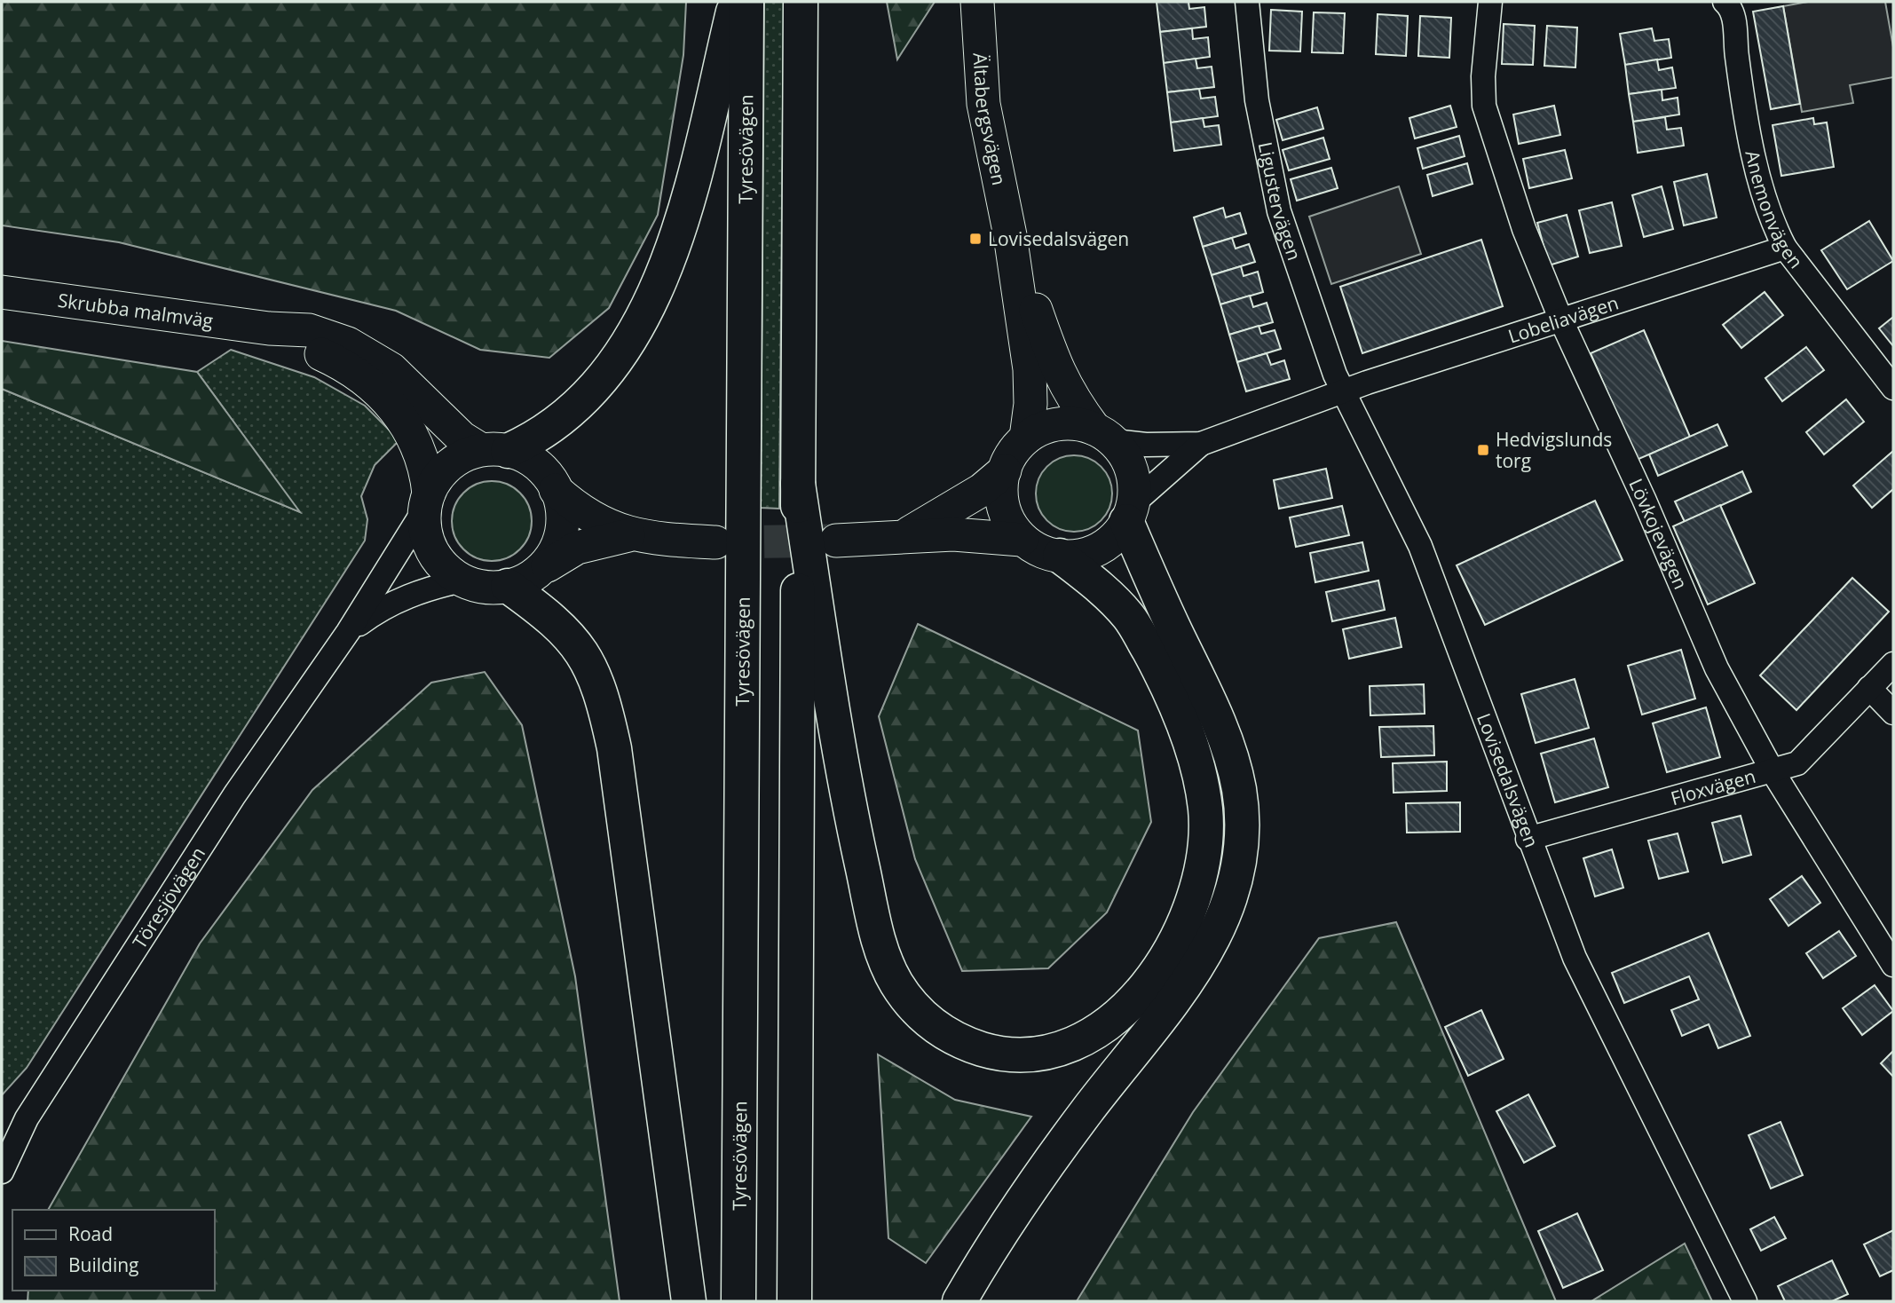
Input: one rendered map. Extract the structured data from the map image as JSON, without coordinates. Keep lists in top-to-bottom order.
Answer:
{
  "streets": {
    "highway": ["Tyresövägen"],
    "street": [
      "Ältabergsvägen",
      "Ligustervägen",
      "Anemonvägen",
      "Skrubba malmväg",
      "Lobeliavägen",
      "Lövkojevägen",
      "Lovisedalsvägen",
      "Floxvägen",
      "Töresjövägen"
    ]
  },
  "crossings": [
    ["Ligustervägen", "Lobeliavägen"],
    ["Ligustervägen", "Lovisedalsvägen"],
    ["Anemonvägen", "Lobeliavägen"],
    ["Skrubba malmväg", "Töresjövägen"],
    ["Lobeliavägen", "Lövkojevägen"],
    ["Lobeliavägen", "Lovisedalsvägen"],
    ["Lövkojevägen", "Floxvägen"],
    ["Lovisedalsvägen", "Floxvägen"]
  ],
  "places": {
    "transit": ["Lovisedalsvägen", "Hedvigslunds torg"]
  },
  "legend": ["Road", "Building"]
}
